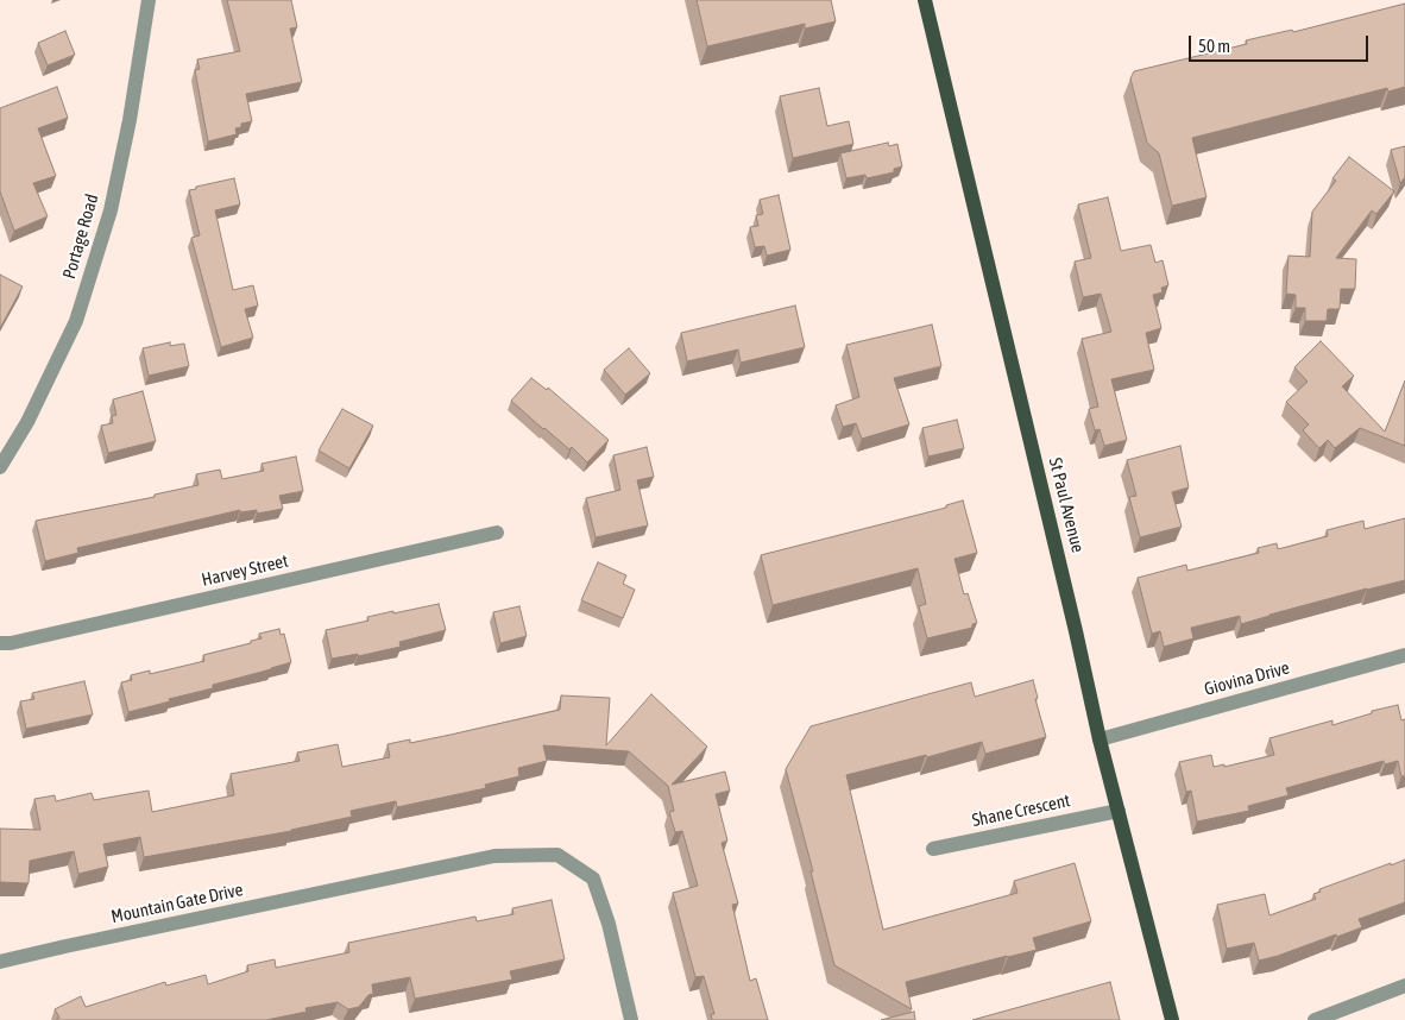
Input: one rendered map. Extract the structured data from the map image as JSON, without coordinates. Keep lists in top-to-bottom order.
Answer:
{
  "streets": {
    "main road": ["St Paul Avenue"],
    "street": [
      "Portage Road",
      "Harvey Street",
      "Giovina Drive",
      "Shane Crescent",
      "Mountain Gate Drive"
    ]
  },
  "crossings": [
    ["St Paul Avenue", "Giovina Drive"],
    ["St Paul Avenue", "Shane Crescent"]
  ],
  "scale_bar": "50 m"
}
